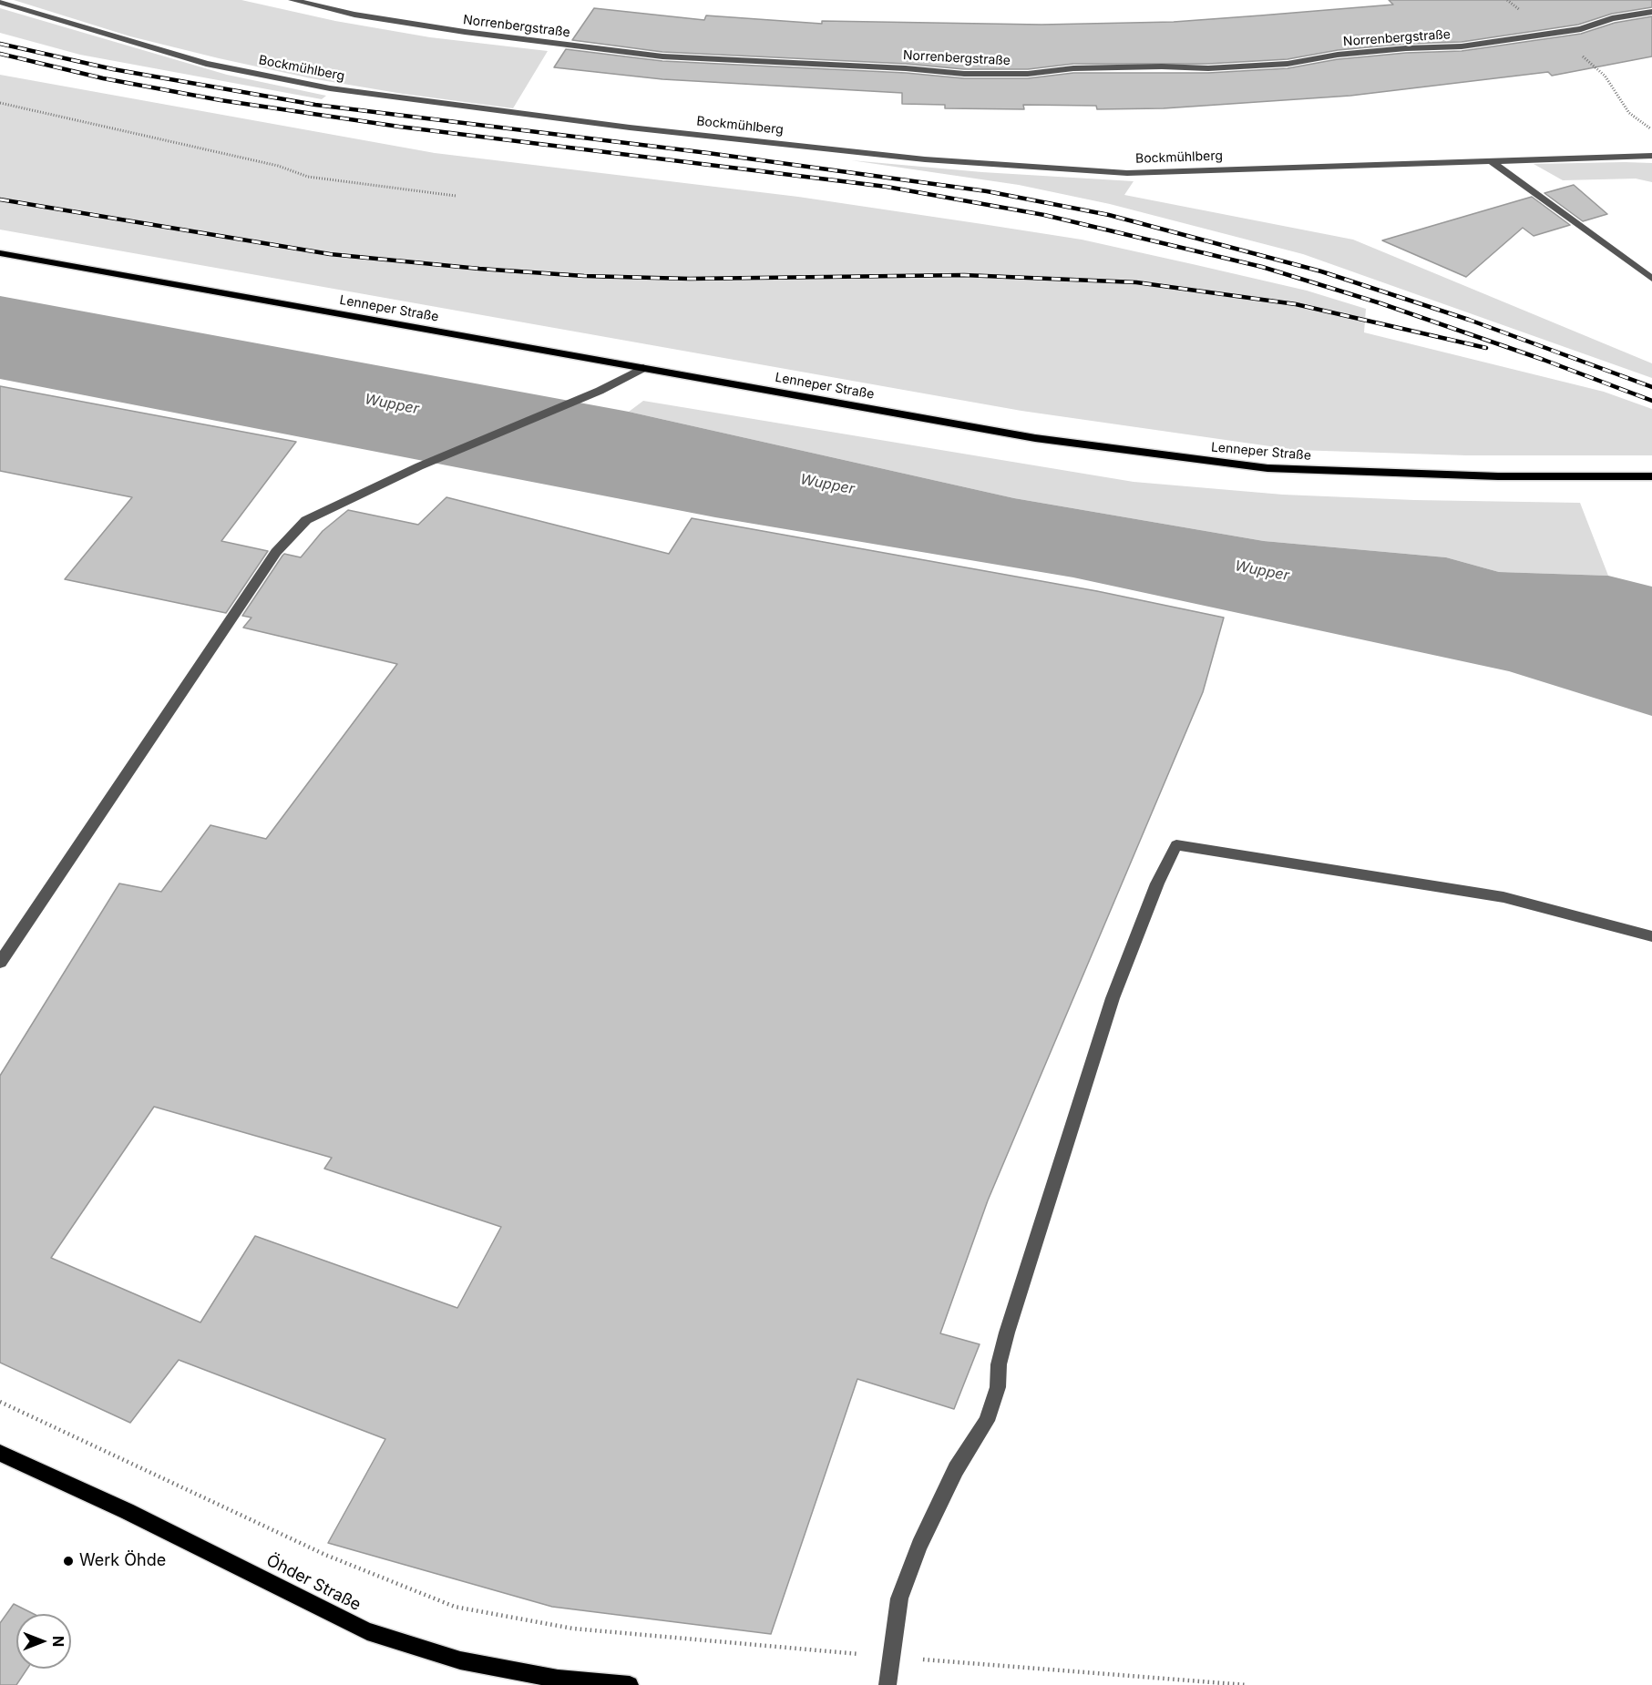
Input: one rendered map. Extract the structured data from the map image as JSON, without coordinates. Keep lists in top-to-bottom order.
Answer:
{
  "streets": {
    "main road": ["Lenneper Straße", "Öhder Straße"],
    "street": ["Norrenbergstraße", "Bockmühlberg"]
  },
  "water": ["Wupper"],
  "places": ["Werk Öhde"],
  "north": "right"
}
